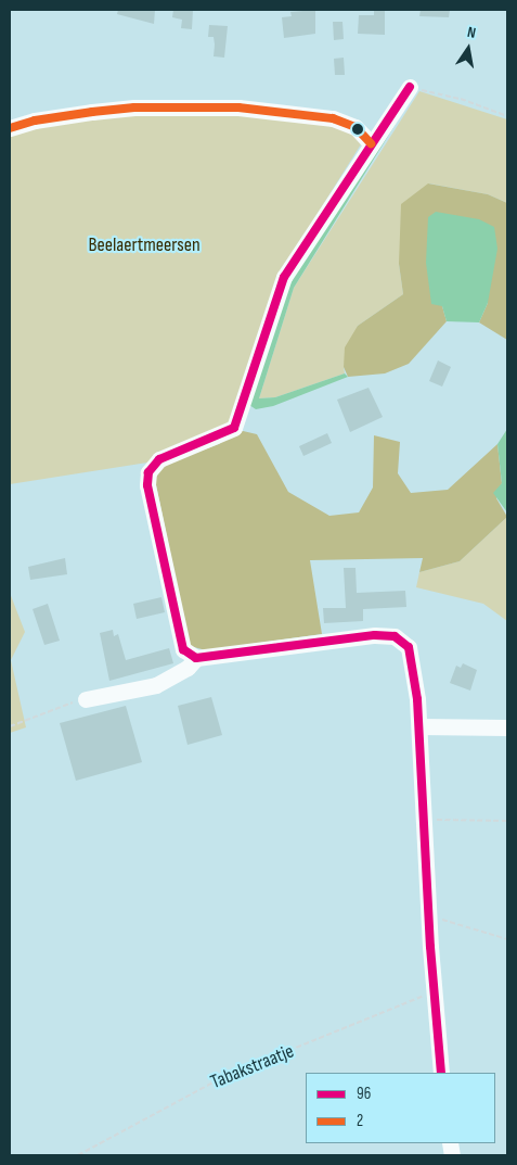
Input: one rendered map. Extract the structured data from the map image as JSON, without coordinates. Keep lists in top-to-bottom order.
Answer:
{
  "streets": {
    "path": ["Tabakstraatje"]
  },
  "parks": ["Beelaertmeersen"],
  "lines": ["transit line 96", "transit line 2"],
  "legend": ["96", "2"],
  "north": "top"
}
